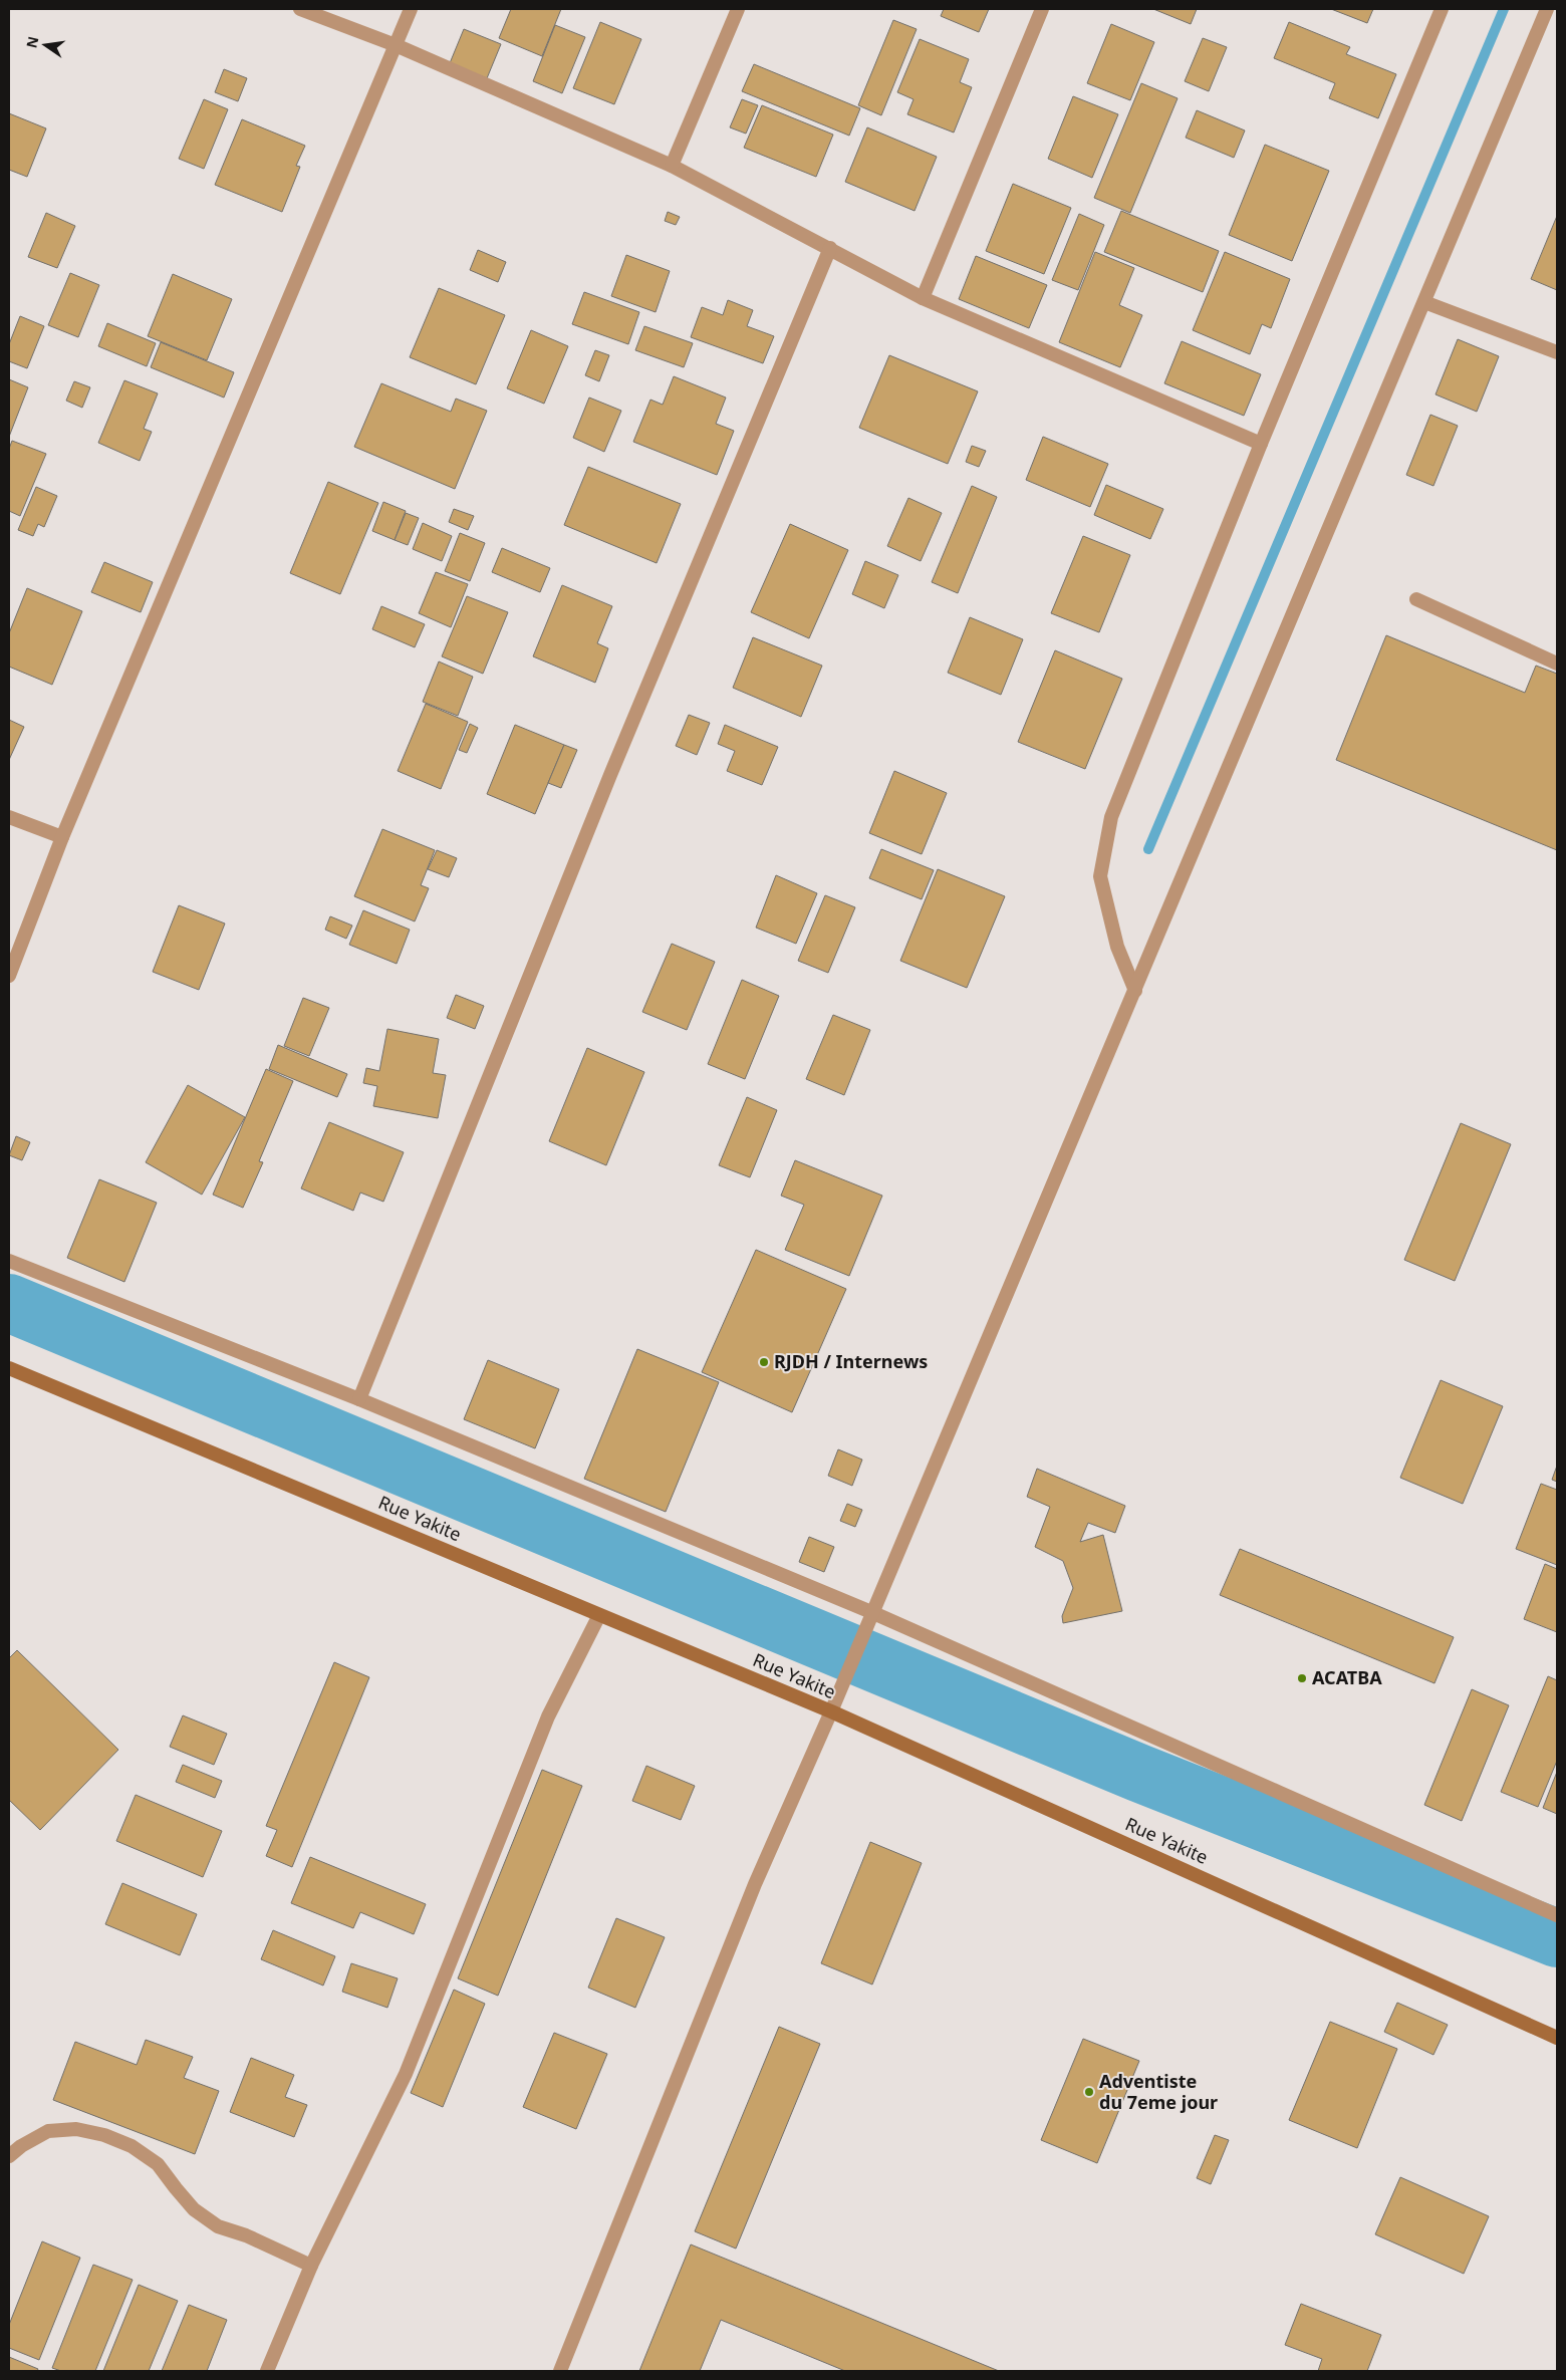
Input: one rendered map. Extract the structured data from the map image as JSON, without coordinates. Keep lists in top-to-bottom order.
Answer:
{
  "streets": {
    "main road": ["Rue Yakite"]
  },
  "places": ["RJDH / Internews", "ACATBA", "Adventiste du 7eme jour"],
  "north": "left"
}
